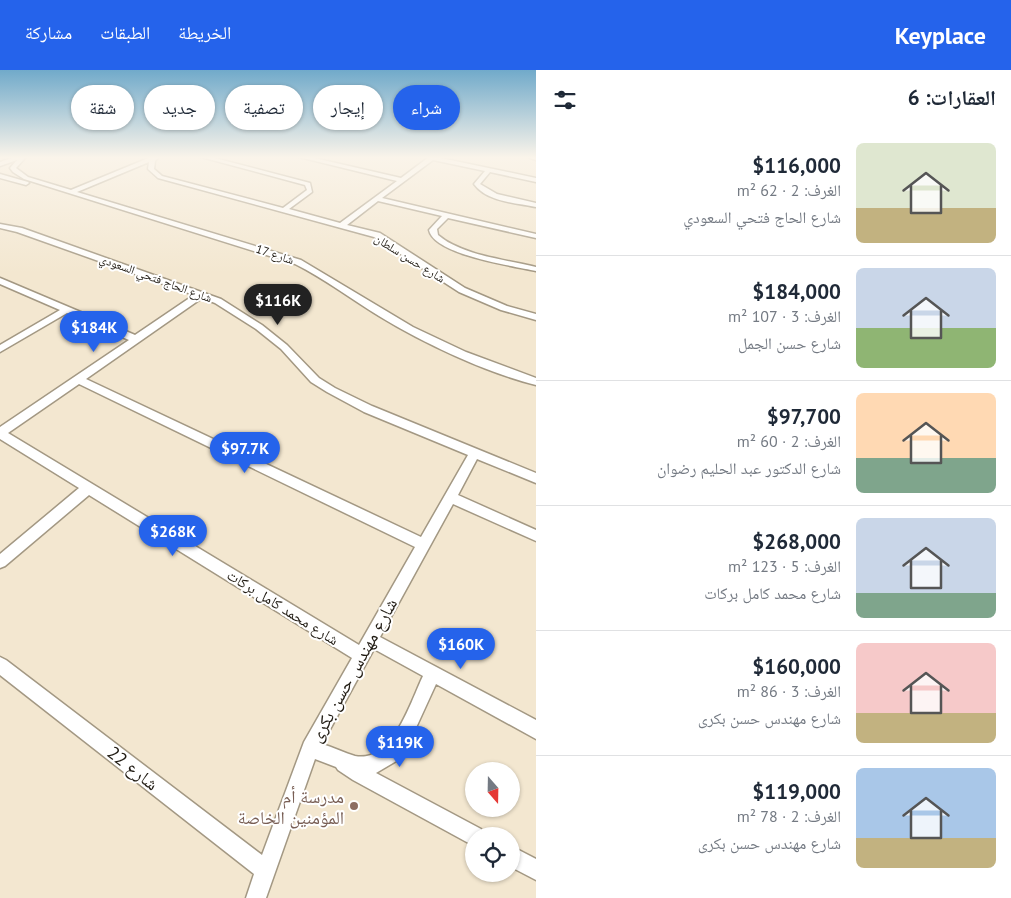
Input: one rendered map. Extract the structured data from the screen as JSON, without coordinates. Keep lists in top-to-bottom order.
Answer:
{
  "streets": {
    "street": [
      "شارع 17",
      "شارع حسن سلطان",
      "شارع الحاج فتحي السعودي",
      "شارع محمد كامل بركات",
      "شارع مهندس حسن بكرى",
      "شارع 22"
    ]
  },
  "crossings": [
    ["شارع الحاج فتحي السعودي", "شارع مهندس حسن بكرى"],
    ["شارع محمد كامل بركات", "شارع مهندس حسن بكرى"],
    ["شارع مهندس حسن بكرى", "شارع 22"]
  ],
  "places": ["مدرسة أم المؤمنين الخاصة"],
  "north": "bottom",
  "page": {
    "header": "Keyplace",
    "nav": ["الخريطة", "الطبقات", "مشاركة"],
    "heading": "العقارات: 6",
    "chip": [
      "شراء",
      "إيجار",
      "تصفية",
      "جديد",
      "شقة"
    ],
    "list": [
      {
        "name": "$116,000",
        "note": "الغرف: 2 · 62 m² · شارع الحاج فتحي السعودي"
      },
      {
        "name": "$184,000",
        "note": "الغرف: 3 · 107 m² · شارع حسن الجمل"
      },
      {
        "name": "$97,700",
        "note": "الغرف: 2 · 60 m² · شارع الدكتور عبد الحليم رضوان"
      },
      {
        "name": "$268,000",
        "note": "الغرف: 5 · 123 m² · شارع محمد كامل بركات"
      },
      {
        "name": "$160,000",
        "note": "الغرف: 3 · 86 m² · شارع مهندس حسن بكرى"
      },
      {
        "name": "$119,000",
        "note": "الغرف: 2 · 78 m² · شارع مهندس حسن بكرى"
      }
    ],
    "price": [
      "$116K",
      "$184K",
      "$97.7K",
      "$268K",
      "$160K",
      "$119K"
    ]
  }
}
